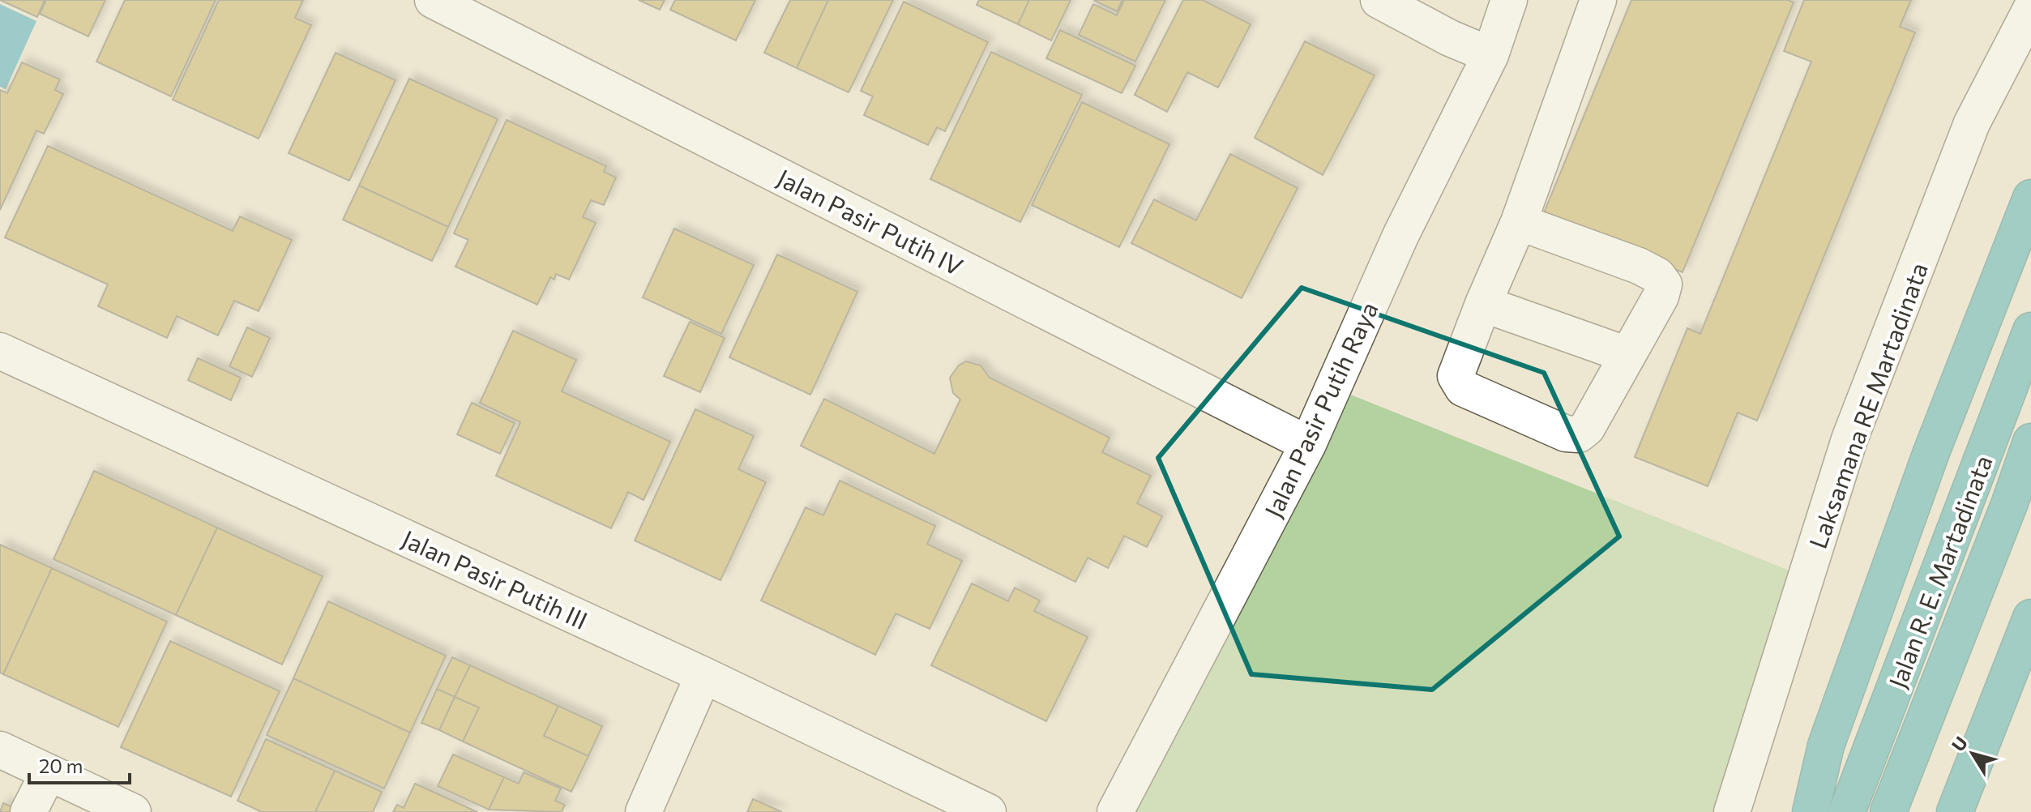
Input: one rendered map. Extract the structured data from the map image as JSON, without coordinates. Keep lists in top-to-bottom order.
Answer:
{
  "streets": {
    "highway": ["Jalan R. E. Martadinata"],
    "street": [
      "Jalan Pasir Putih IV",
      "Laksamana RE Martadinata",
      "Jalan Pasir Putih Raya",
      "Jalan Pasir Putih III"
    ]
  },
  "crossings": [
    ["Jalan Pasir Putih IV", "Jalan Pasir Putih Raya"]
  ],
  "scale_bar": "20 m",
  "north": "top left"
}
